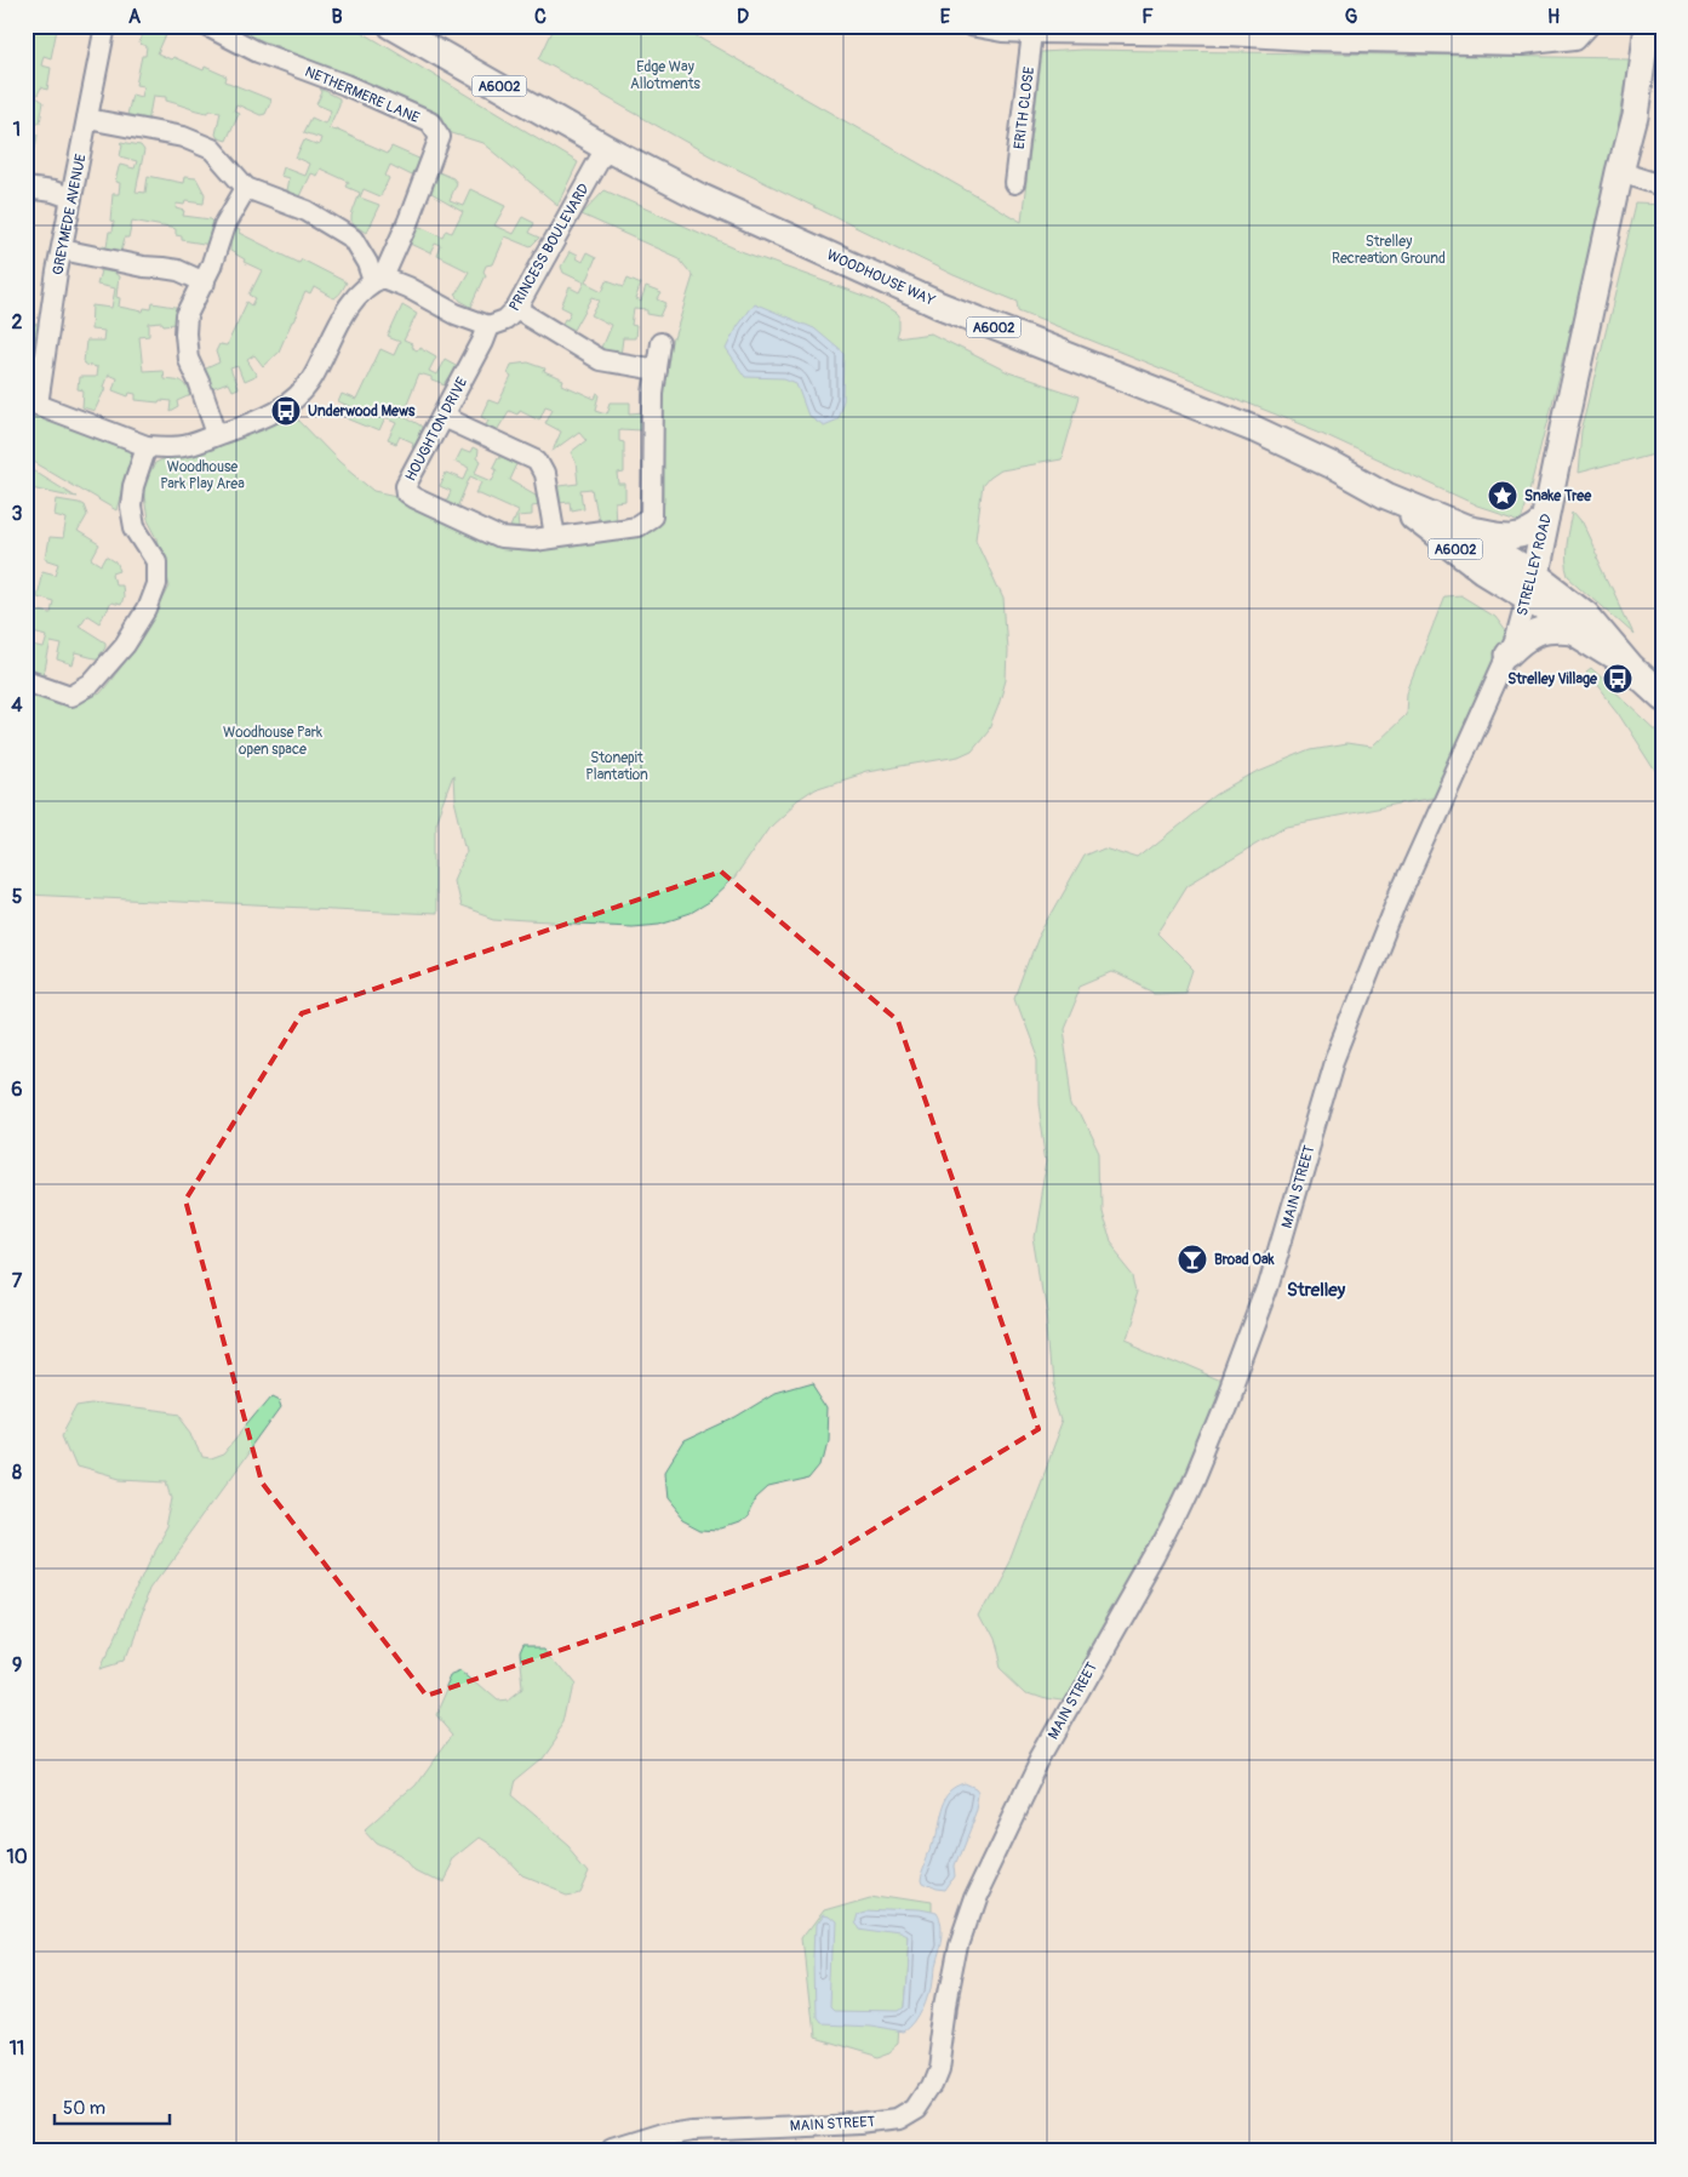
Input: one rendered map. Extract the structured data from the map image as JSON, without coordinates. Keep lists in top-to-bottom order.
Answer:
{
  "streets": {
    "main road": ["A6002", "WOODHOUSE WAY", "STRELLEY ROAD"],
    "street": [
      "NETHERMERE LANE",
      "ERITH CLOSE",
      "GREYMEDE AVENUE",
      "PRINCESS BOULEVARD",
      "HOUGHTON DRIVE",
      "MAIN STREET"
    ]
  },
  "crossings": [
    ["A6002", "WOODHOUSE WAY"],
    ["A6002", "STRELLEY ROAD"],
    ["PRINCESS BOULEVARD", "WOODHOUSE WAY"],
    ["PRINCESS BOULEVARD", "HOUGHTON DRIVE"],
    ["WOODHOUSE WAY", "STRELLEY ROAD"],
    ["STRELLEY ROAD", "MAIN STREET"]
  ],
  "districts": ["Strelley"],
  "parks": [
    "Edge Way Allotments",
    "Strelley Recreation Ground",
    "Woodhouse Park Play Area",
    "Woodhouse Park open space",
    "Stonepit Plantation"
  ],
  "places": {
    "bus stop": ["Underwood Mews", "Strelley Village"],
    "place": ["Snake Tree"],
    "bar": ["Broad Oak"]
  },
  "scale_bar": "50 m",
  "grid": {
    "columns": [
      "A",
      "B",
      "C",
      "D",
      "E",
      "F",
      "G",
      "H"
    ],
    "rows": [
      "1",
      "2",
      "3",
      "4",
      "5",
      "6",
      "7",
      "8",
      "9",
      "10",
      "11"
    ]
  }
}
